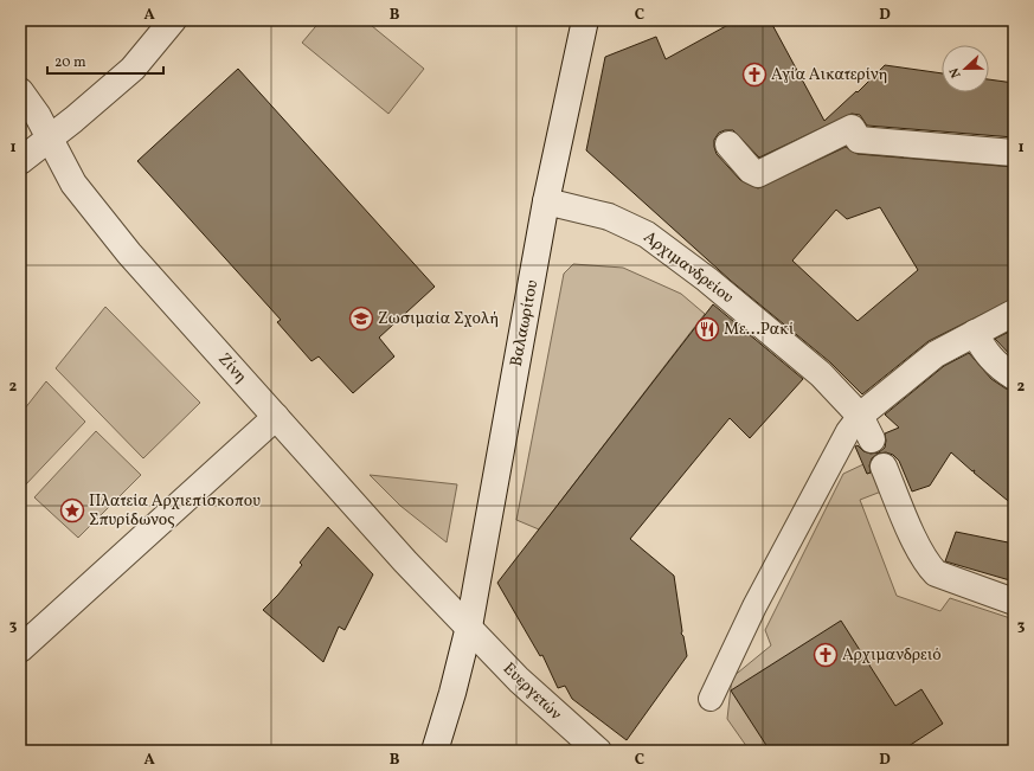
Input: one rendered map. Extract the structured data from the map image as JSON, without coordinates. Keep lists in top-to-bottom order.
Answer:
{
  "streets": {
    "street": [
      "Αρχιμανδρείου",
      "Βαλαωρίτου",
      "Ζίνη",
      "Ευεργετών"
    ]
  },
  "crossings": [
    ["Αρχιμανδρείου", "Βαλαωρίτου"],
    ["Βαλαωρίτου", "Ζίνη"],
    ["Βαλαωρίτου", "Ευεργετών"],
    ["Ζίνη", "Ευεργετών"]
  ],
  "places": {
    "church": ["Αγία Αικατερίνη", "Αρχιμανδρειό"],
    "school or university": ["Ζωσιμαία Σχολή"],
    "restaurant": ["Με...Ρακί"],
    "place": ["Πλατεία Αρχιεπίσκοπου Σπυρίδωνος"]
  },
  "scale_bar": "20 m",
  "north": "left",
  "grid": {
    "columns": [
      "A",
      "B",
      "C",
      "D"
    ],
    "rows": ["1", "2", "3"]
  }
}
